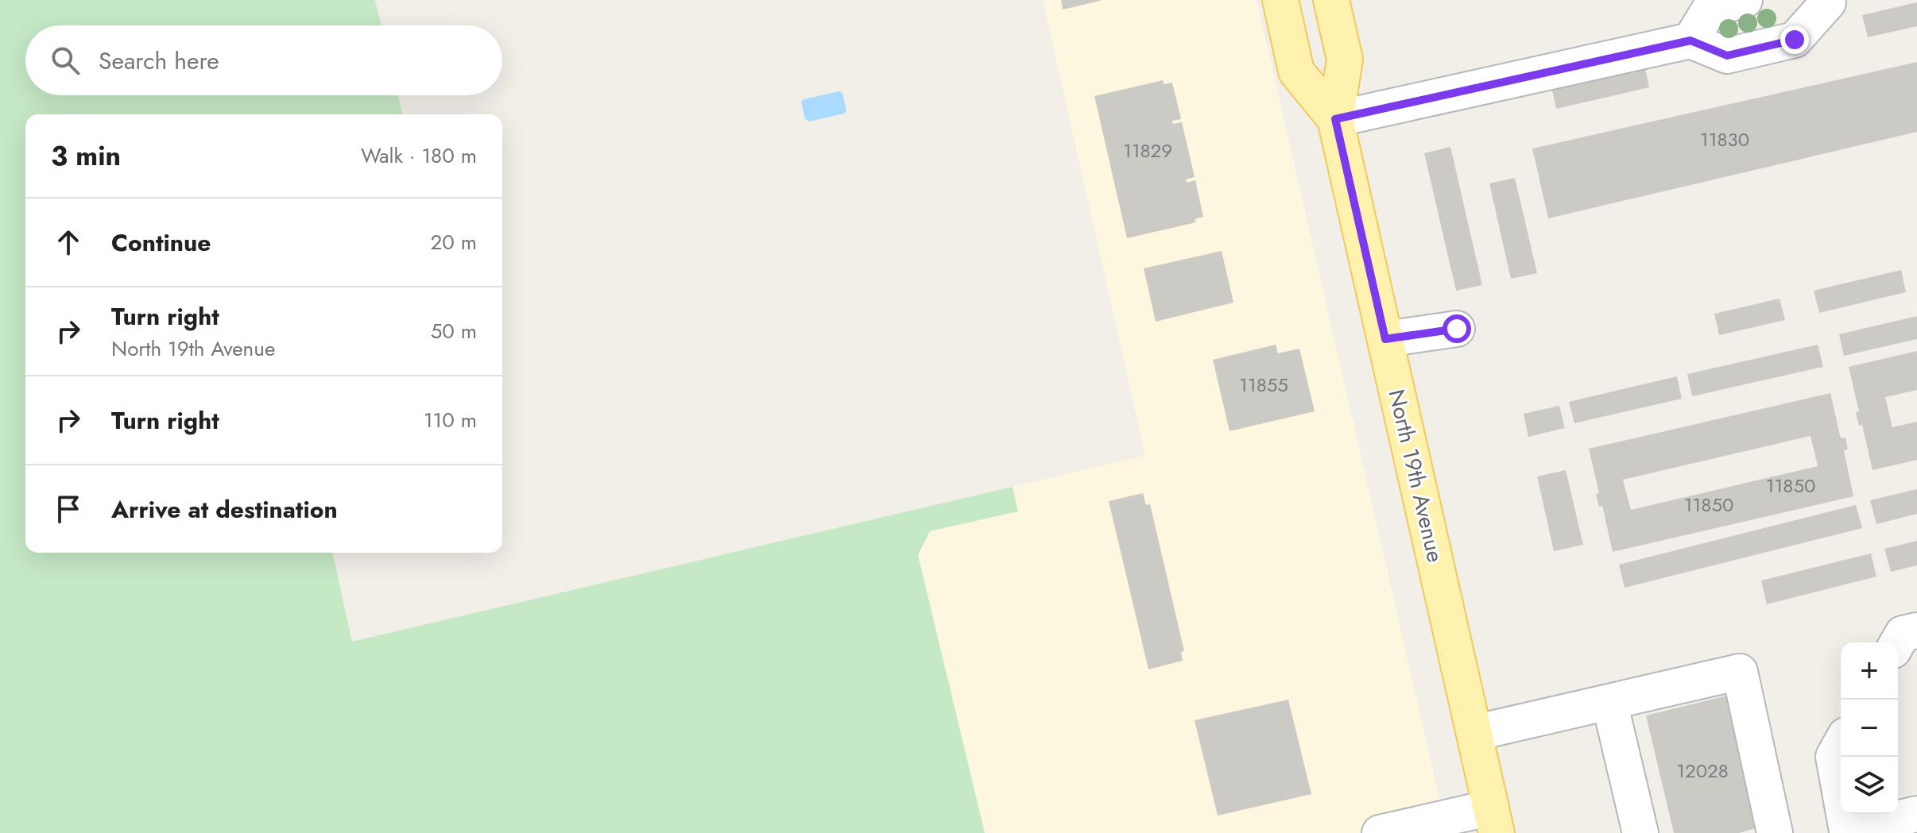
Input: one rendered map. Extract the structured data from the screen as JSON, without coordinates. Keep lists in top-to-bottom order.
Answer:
{
  "streets": {
    "main road": ["North 19th Avenue"]
  },
  "house_numbers": [
    "11830",
    "11829",
    "11855",
    "11850",
    "11850",
    "12028"
  ],
  "page": {
    "search": "Search here",
    "heading": ["3 min", "Walk · 180 m"],
    "list": [
      ["Continue", "20 m"],
      ["Turn right", "North 19th Avenue", "50 m"],
      ["Turn right", "110 m"],
      "Arrive at destination"
    ],
    "map_buttons": ["+", "−"]
  }
}
